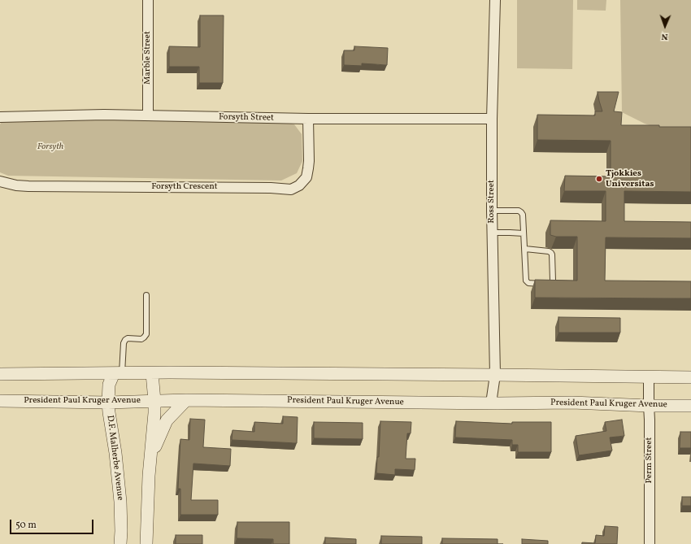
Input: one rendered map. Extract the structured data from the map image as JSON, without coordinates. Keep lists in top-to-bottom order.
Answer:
{
  "streets": {
    "street": [
      "Marble Street",
      "Forsyth Street",
      "Forsyth Crescent",
      "Ross Street",
      "President Paul Kruger Avenue",
      "D.F. Malherbe Avenue",
      "Perm Street"
    ]
  },
  "crossings": [
    ["Marble Street", "Forsyth Street"],
    ["Forsyth Street", "Forsyth Crescent"],
    ["Forsyth Street", "Ross Street"],
    ["Ross Street", "President Paul Kruger Avenue"],
    ["President Paul Kruger Avenue", "D.F. Malherbe Avenue"],
    ["President Paul Kruger Avenue", "Perm Street"]
  ],
  "parks": ["Forsyth"],
  "places": ["Tjokkies Universitas"],
  "scale_bar": "50 m",
  "north": "bottom"
}
